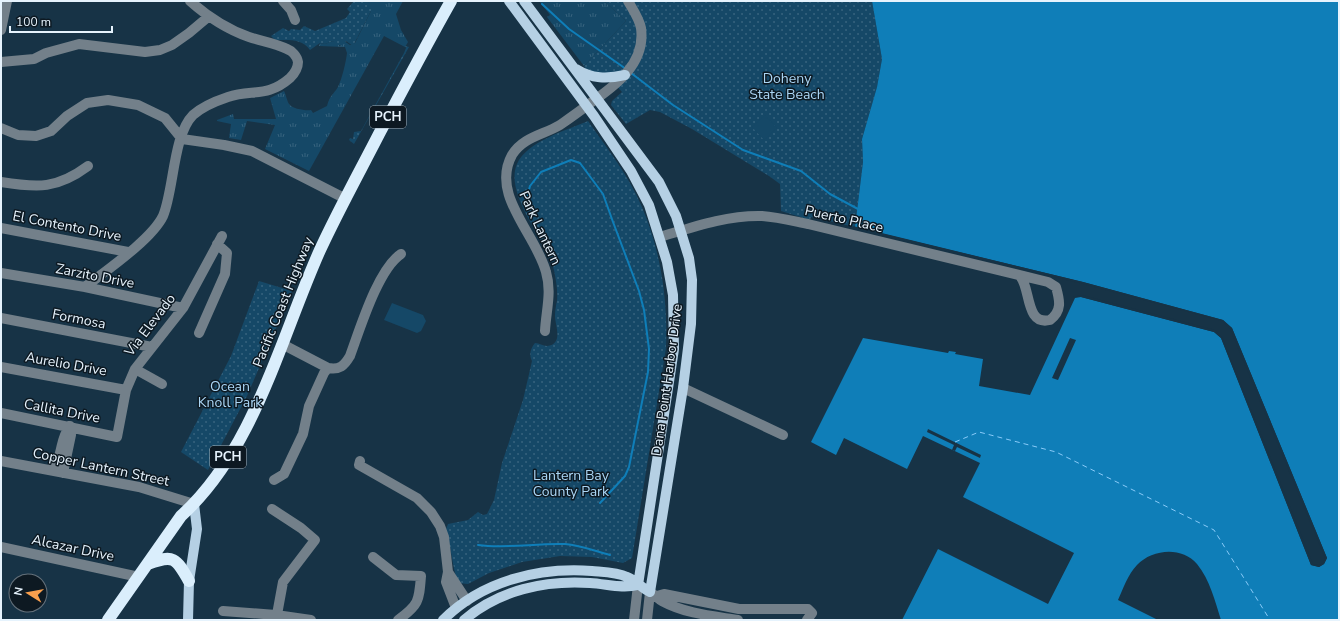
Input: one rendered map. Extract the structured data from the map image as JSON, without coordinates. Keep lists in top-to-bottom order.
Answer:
{
  "streets": {
    "highway": ["PCH", "Pacific Coast Highway"],
    "main road": ["Dana Point Harbor Drive"],
    "street": [
      "Puerto Place",
      "El Contento Drive",
      "Park Lantern",
      "Zarzito Drive",
      "Formosa",
      "Via Elevado",
      "Aurelio Drive",
      "Callita Drive",
      "Copper Lantern Street",
      "Alcazar Drive"
    ]
  },
  "crossings": [
    ["Puerto Place", "Dana Point Harbor Drive"],
    ["Park Lantern", "Dana Point Harbor Drive"],
    ["Zarzito Drive", "Via Elevado"],
    ["Pacific Coast Highway", "Copper Lantern Street"],
    ["Pacific Coast Highway", "Alcazar Drive"],
    ["Formosa", "Via Elevado"],
    ["Via Elevado", "Aurelio Drive"],
    ["Via Elevado", "Callita Drive"]
  ],
  "parks": ["Doheny State Beach", "Ocean Knoll Park", "Lantern Bay County Park"],
  "scale_bar": "100 m",
  "north": "left"
}
